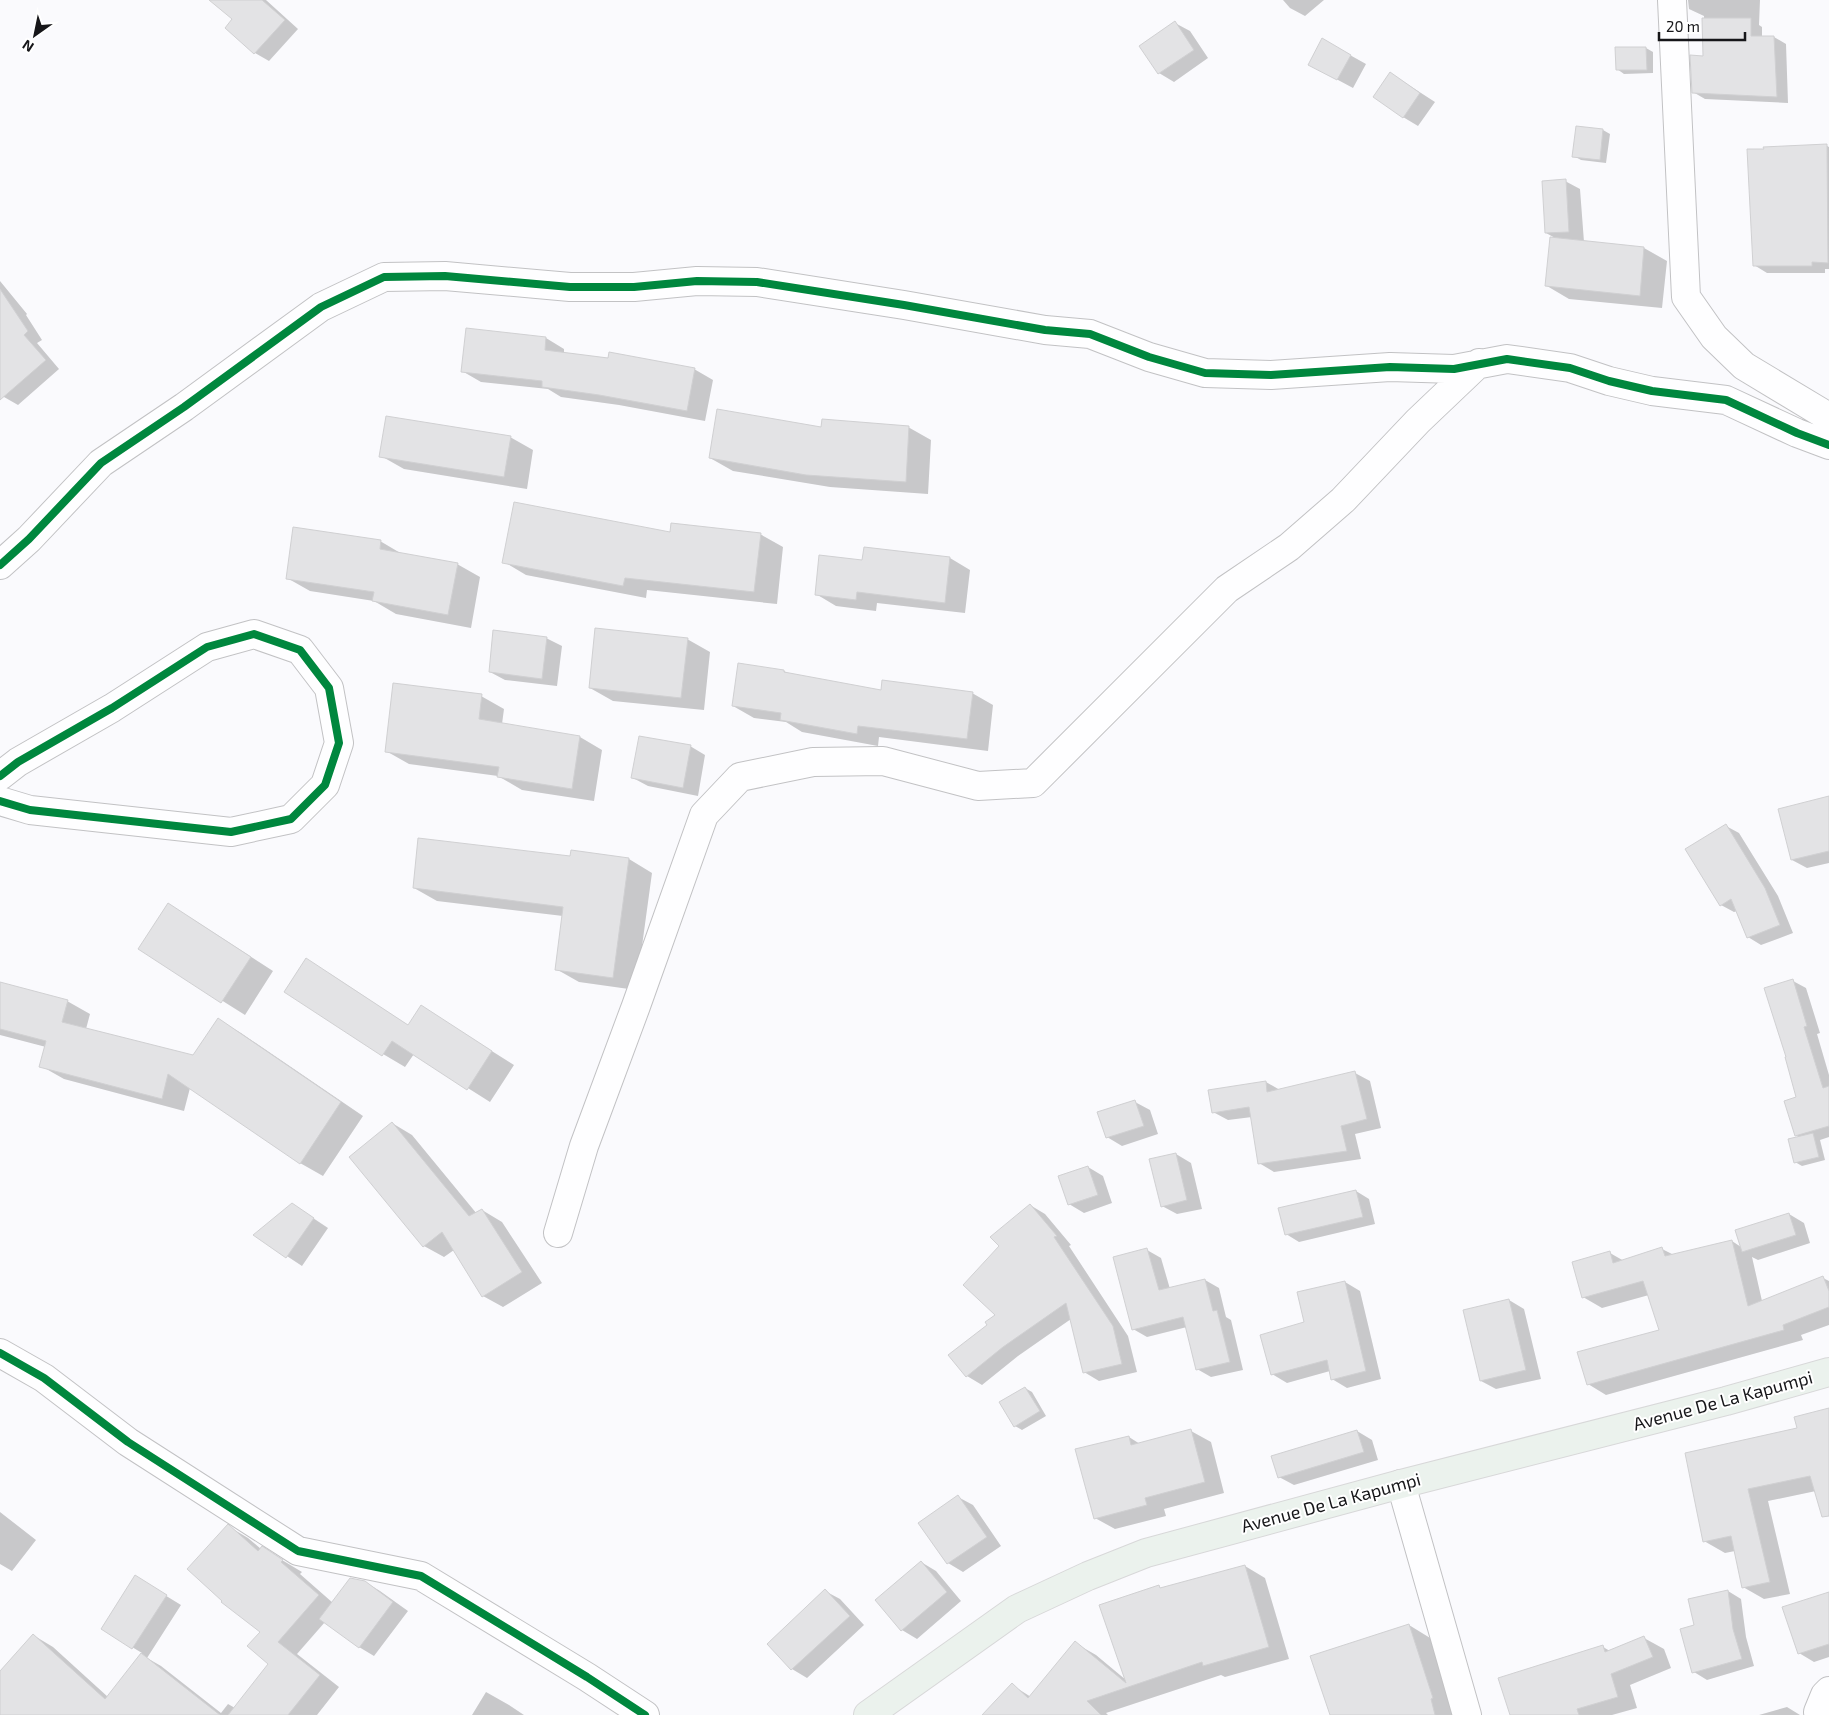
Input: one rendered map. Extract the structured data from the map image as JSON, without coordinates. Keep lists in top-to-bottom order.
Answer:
{
  "streets": {
    "main road": ["Avenue De La Kapumpi"]
  },
  "scale_bar": "20 m",
  "north": "bottom left"
}
